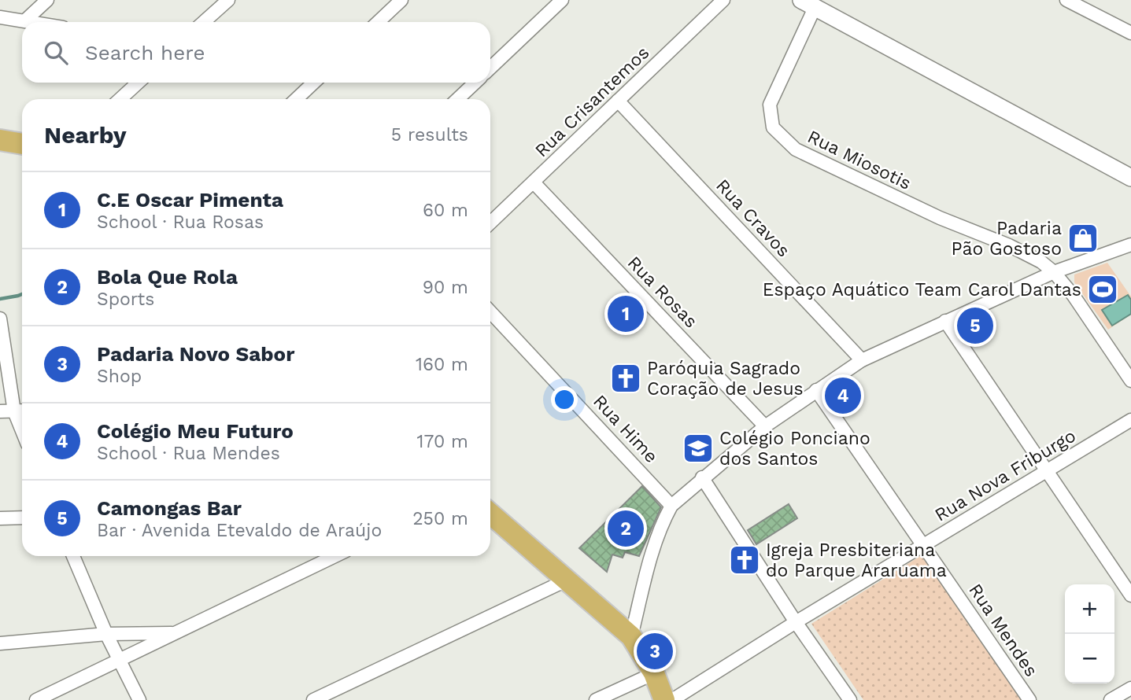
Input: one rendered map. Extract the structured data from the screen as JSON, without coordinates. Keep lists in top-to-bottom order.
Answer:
{
  "streets": {
    "street": [
      "Rua Crisantemos",
      "Rua Miosotis",
      "Rua Cravos",
      "Rua Rosas",
      "Rua Hime",
      "Rua Nova Friburgo",
      "Rua Mendes"
    ]
  },
  "crossings": [
    ["Rua Crisantemos", "Rua Cravos"],
    ["Rua Crisantemos", "Rua Rosas"],
    ["Rua Nova Friburgo", "Rua Mendes"]
  ],
  "places": {
    "shop": ["Padaria Pão Gostoso"],
    "sports": ["Espaço Aquático Team Carol Dantas"],
    "church": ["Paróquia Sagrado Coração de Jesus", "Igreja Presbiteriana do Parque Araruama"],
    "school or university": ["Colégio Ponciano dos Santos"]
  },
  "page": {
    "search": "Search here",
    "heading": ["Nearby", "5 results"],
    "list": [
      {
        "mark": "1",
        "name": "C.E Oscar Pimenta",
        "note": "School · Rua Rosas",
        "value": "60 m"
      },
      {
        "mark": "2",
        "name": "Bola Que Rola",
        "note": "Sports",
        "value": "90 m"
      },
      {
        "mark": "3",
        "name": "Padaria Novo Sabor",
        "note": "Shop",
        "value": "160 m"
      },
      {
        "mark": "4",
        "name": "Colégio Meu Futuro",
        "note": "School · Rua Mendes",
        "value": "170 m"
      },
      {
        "mark": "5",
        "name": "Camongas Bar",
        "note": "Bar · Avenida Etevaldo de Araújo",
        "value": "250 m"
      }
    ],
    "pins": [
      "1",
      "5",
      "4",
      "2",
      "3"
    ],
    "map_buttons": ["+", "−"]
  }
}
